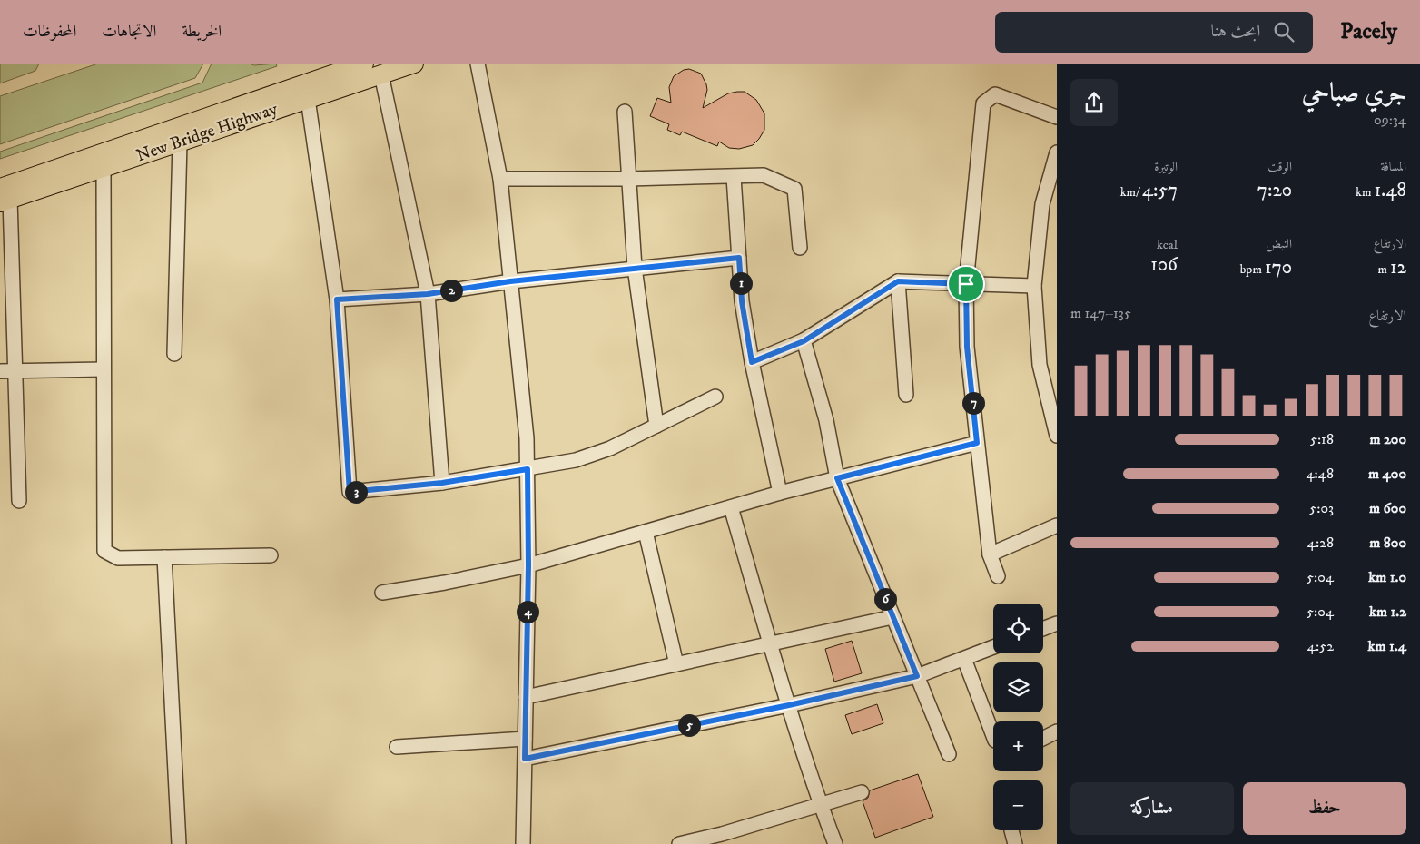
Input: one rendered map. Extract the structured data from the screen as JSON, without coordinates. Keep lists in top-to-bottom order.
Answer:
{
  "streets": {
    "main road": ["New Bridge Highway"]
  },
  "page": {
    "header": "Pacely",
    "search": "ابحث هنا",
    "nav": ["الخريطة", "الاتجاهات", "المحفوظات"],
    "heading": ["جري صباحي", "09:34"],
    "stats": [
      ["المسافة", "1.48 km"],
      ["الوقت", "7:20"],
      ["الوتيرة", "4:57 /km"],
      ["الارتفاع", "12 m"],
      ["النبض", "170 bpm"],
      ["kcal", "106"]
    ],
    "pins": [
      "1",
      "2",
      "7",
      "3",
      "6",
      "4",
      "5"
    ],
    "chart": ["الارتفاع", "135–147 m"],
    "list": [
      {
        "name": "200 m",
        "note": "5:18"
      },
      {
        "name": "400 m",
        "note": "4:48"
      },
      {
        "name": "600 m",
        "note": "5:03"
      },
      {
        "name": "800 m",
        "note": "4:28"
      },
      {
        "name": "1.0 km",
        "note": "5:04"
      },
      {
        "name": "1.2 km",
        "note": "5:04"
      },
      {
        "name": "1.4 km",
        "note": "4:52"
      }
    ],
    "map_buttons": ["+", "−"],
    "buttons": ["حفظ", "مشاركة"]
  }
}
